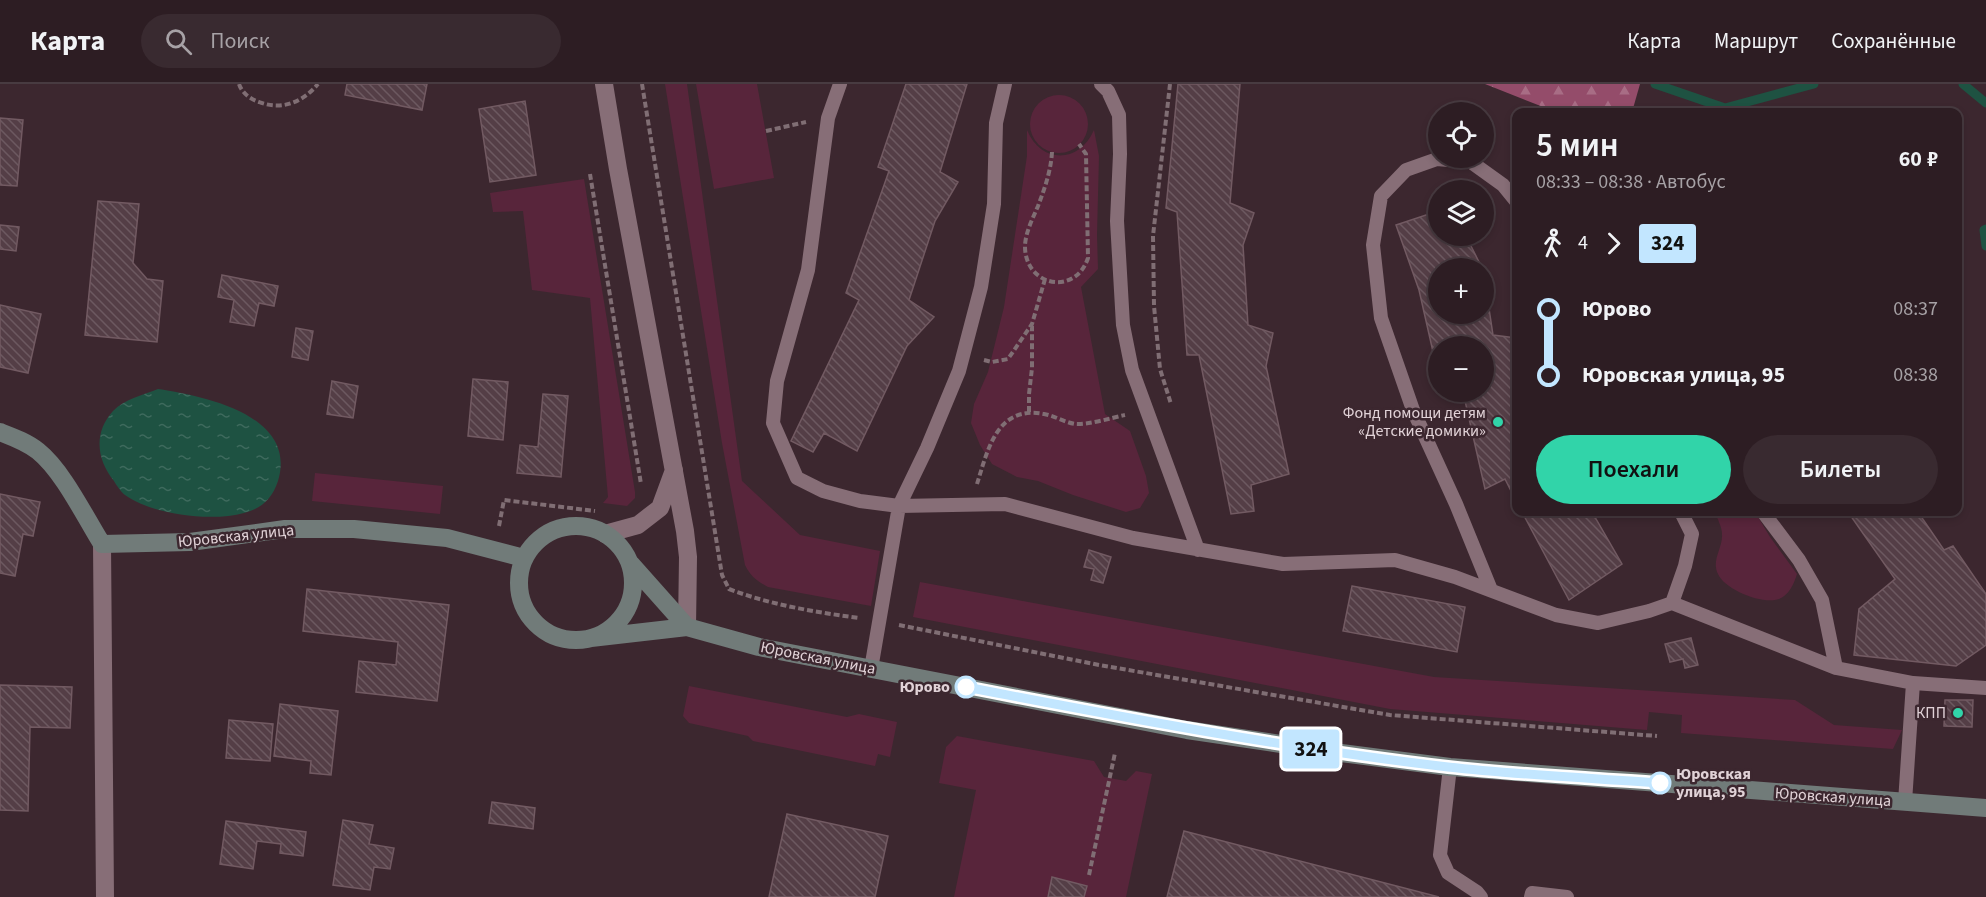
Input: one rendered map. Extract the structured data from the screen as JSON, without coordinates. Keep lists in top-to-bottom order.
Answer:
{
  "streets": {
    "street": ["Юровская улица"]
  },
  "places": [
    "Фонд помощи детям «Детские домики»",
    "Юрово",
    "КПП",
    "Юровская улица, 95"
  ],
  "lines": ["bus line 324"],
  "page": {
    "header": "Карта",
    "search": "Поиск",
    "nav": ["Карта", "Маршрут", "Сохранённые"],
    "on_map": "324",
    "map_buttons": ["+", "−"],
    "heading": ["5 мин", "08:33 – 08:38 · Автобус", "60 ₽"],
    "legs": ["4", "324"],
    "list": [
      {
        "name": "Юрово",
        "value": "08:37"
      },
      {
        "name": "Юровская улица, 95",
        "value": "08:38"
      }
    ],
    "buttons": ["Поехали", "Билеты"]
  }
}
